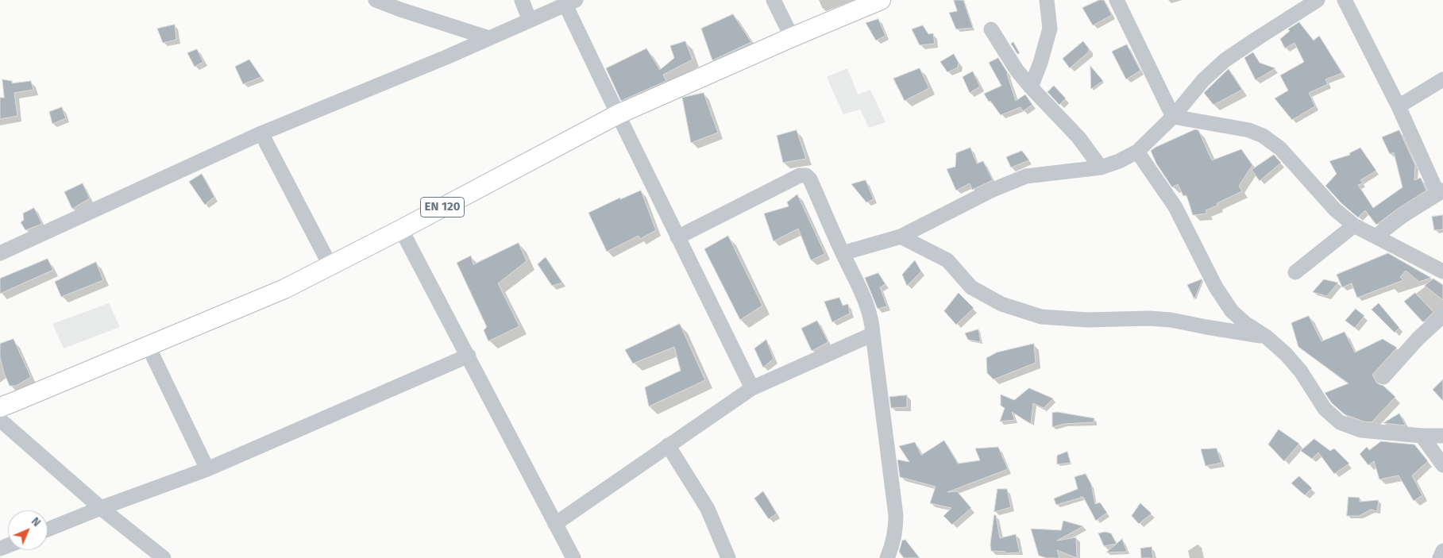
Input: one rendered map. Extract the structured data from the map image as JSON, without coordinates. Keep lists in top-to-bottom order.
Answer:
{
  "streets": {
    "main road": ["EN 120"]
  },
  "north": "top right"
}
